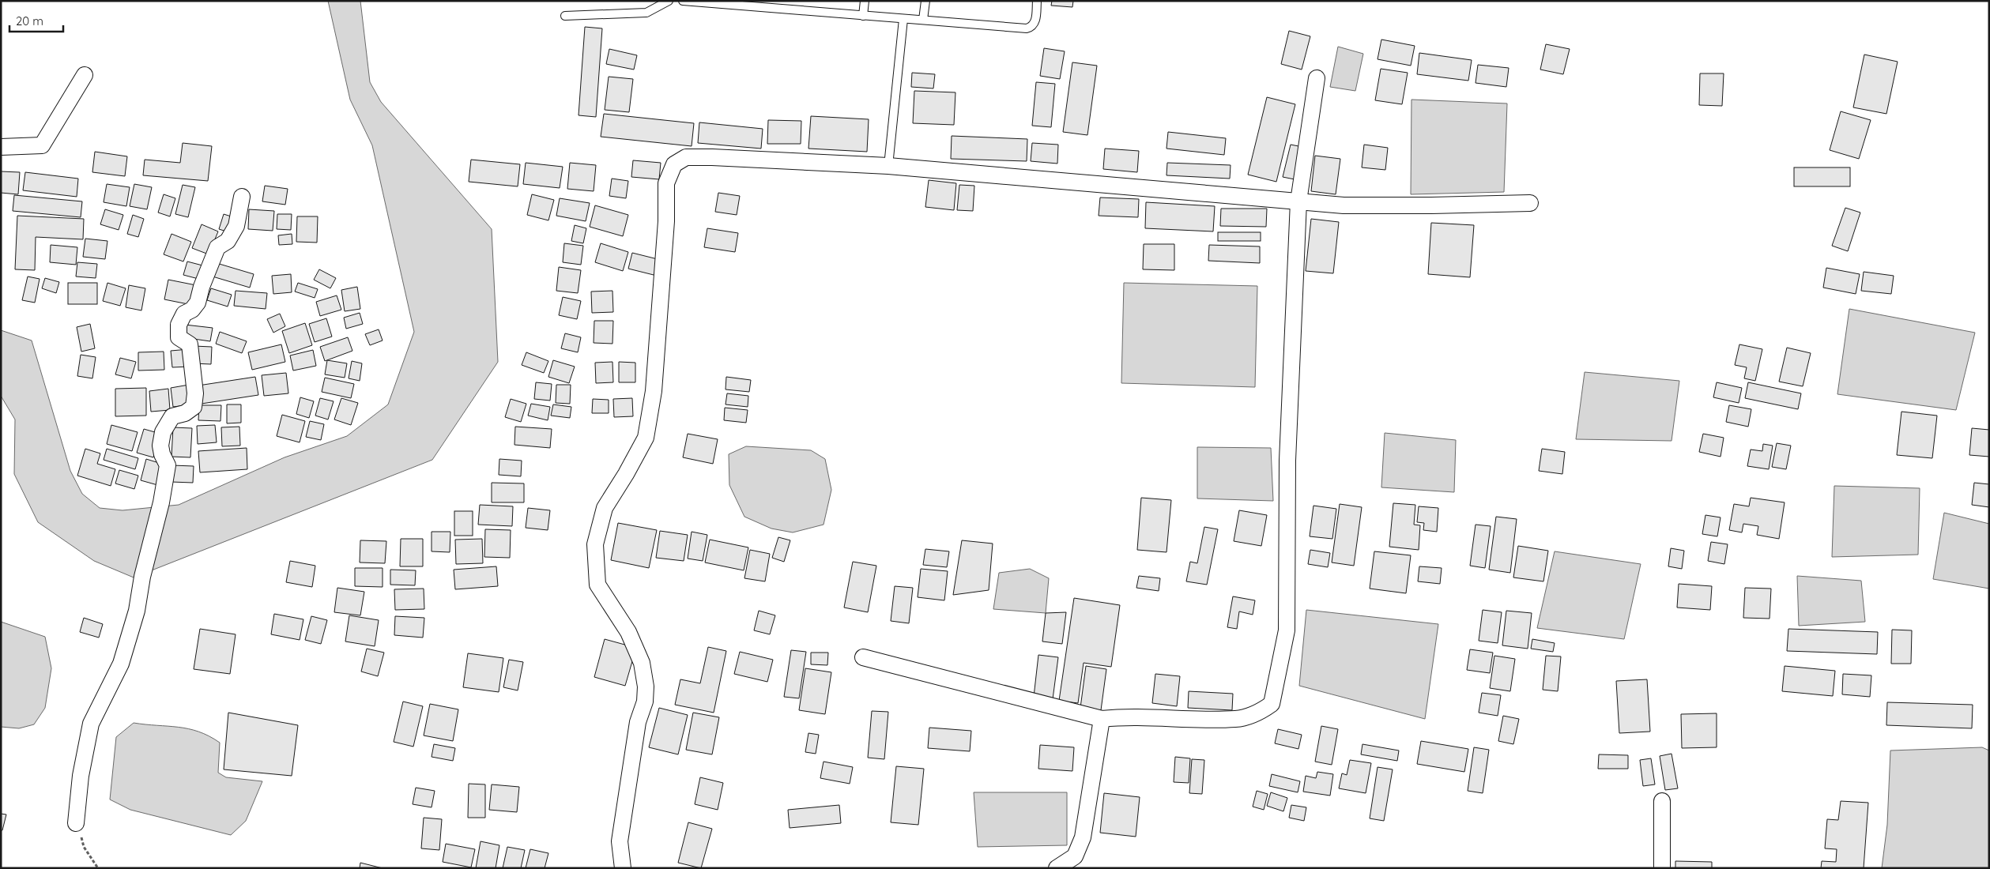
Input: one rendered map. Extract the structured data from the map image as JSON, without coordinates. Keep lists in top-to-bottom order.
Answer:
{
  "scale_bar": "20 m"
}
